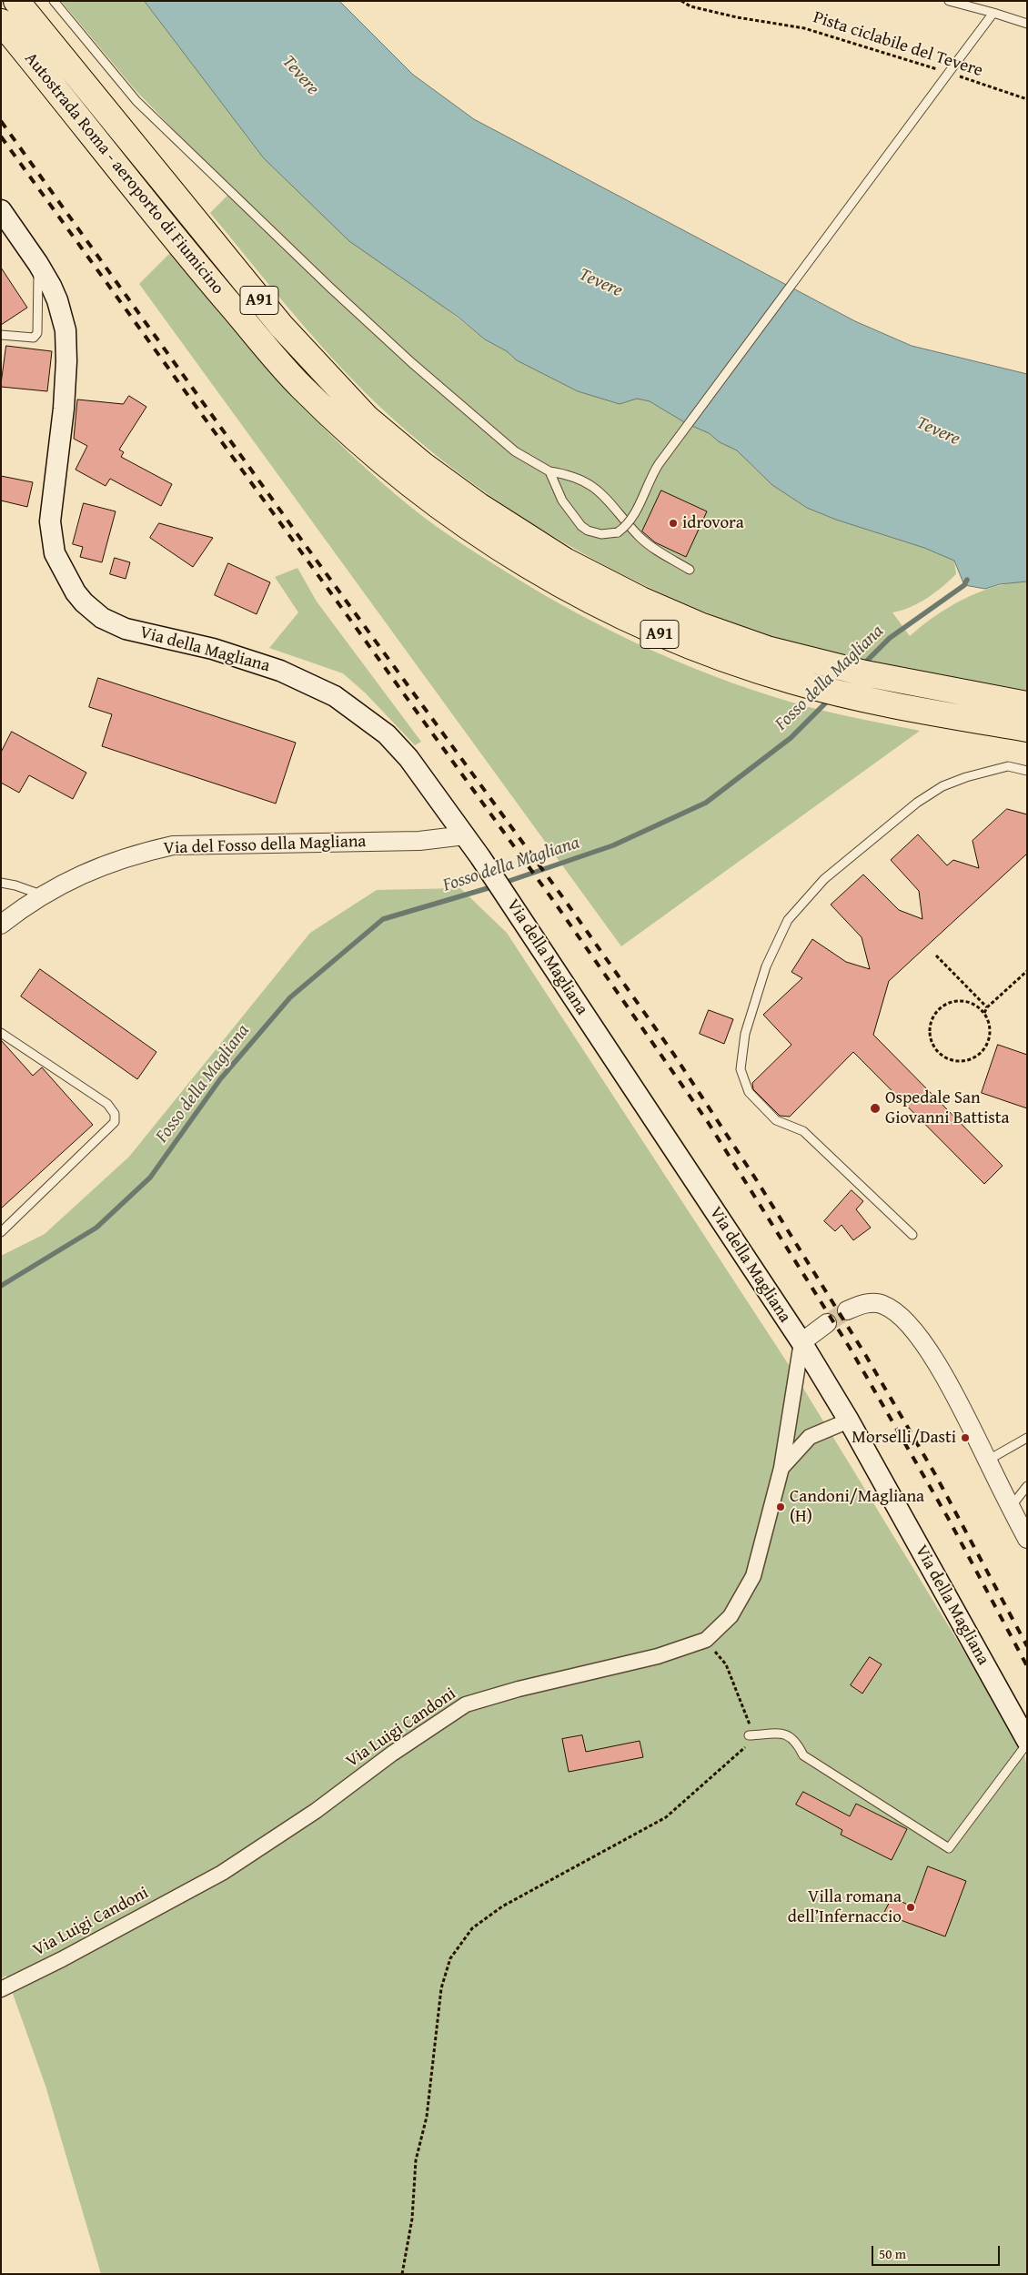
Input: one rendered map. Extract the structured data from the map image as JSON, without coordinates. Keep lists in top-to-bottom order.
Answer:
{
  "streets": {
    "highway": ["Autostrada Roma - aeroporto di Fiumicino", "A91"],
    "main road": ["Via della Magliana"],
    "street": ["Via del Fosso della Magliana", "Via Luigi Candoni"],
    "path": ["Pista ciclabile del Tevere"]
  },
  "crossings": [
    ["Via della Magliana", "Via del Fosso della Magliana"],
    ["Via della Magliana", "Via Luigi Candoni"]
  ],
  "water": ["Tevere", "Fosso della Magliana"],
  "places": [
    "idrovora",
    "Ospedale San Giovanni Battista",
    "Morselli/Dasti",
    "Candoni/Magliana (H)",
    "Villa romana dell’Infernaccio"
  ],
  "scale_bar": "50 m"
}
